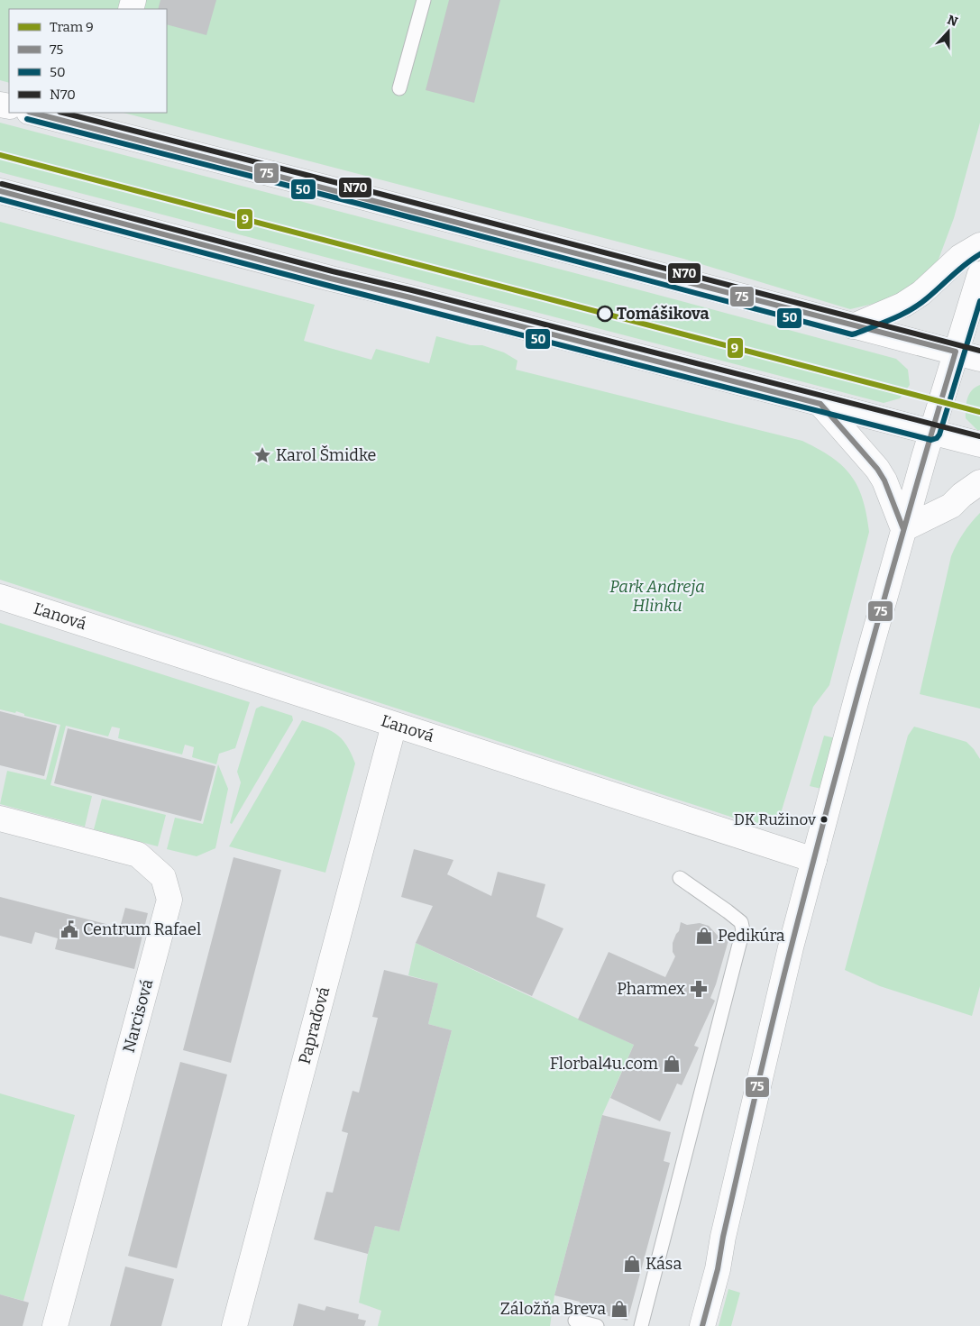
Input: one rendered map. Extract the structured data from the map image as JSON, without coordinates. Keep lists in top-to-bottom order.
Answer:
{
  "streets": {
    "street": ["Ľanová", "Narcisová", "Papraďová"]
  },
  "crossings": [
    ["Ľanová", "Papraďová"]
  ],
  "parks": ["Park Andreja Hlinku"],
  "places": {
    "other": ["Tomášikova", "DK Ružinov"],
    "place": ["Karol Šmidke"],
    "public building": ["Centrum Rafael"],
    "shop": [
      "Pedikúra",
      "Florbal4u.com",
      "Kása",
      "Záložňa Breva"
    ],
    "pharmacy": ["Pharmex"]
  },
  "lines": [
    "transit line 75",
    "transit line N70",
    "transit line 50",
    "tram line 9"
  ],
  "legend": [
    "Tram 9",
    "75",
    "50",
    "N70"
  ],
  "north": "top"
}
